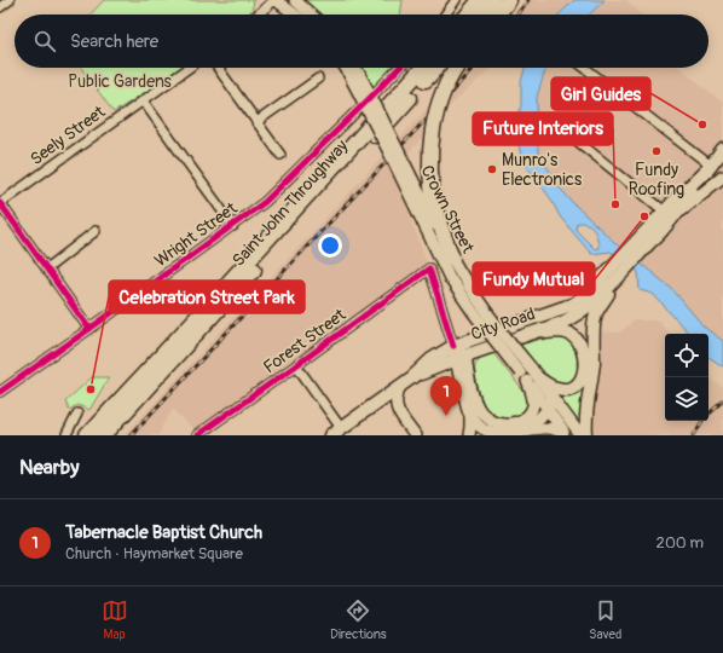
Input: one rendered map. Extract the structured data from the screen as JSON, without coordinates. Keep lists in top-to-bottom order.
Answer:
{
  "streets": {
    "highway": ["Saint John Throughway"],
    "main road": ["Crown Street", "City Road"],
    "street": ["Seely Street", "Wright Street", "Forest Street"]
  },
  "crossings": [
    ["City Road", "Forest Street"]
  ],
  "parks": ["Public Gardens"],
  "places": [
    "Girl Guides",
    "Fundy Roofing",
    "Munro's Electronics",
    "Future Interiors",
    "Fundy Mutual",
    "Celebration Street Park"
  ],
  "page": {
    "search": "Search here",
    "pins": "1",
    "heading": "Nearby",
    "list": [
      {
        "mark": "1",
        "name": "Tabernacle Baptist Church",
        "note": "Church · Haymarket Square",
        "value": "200 m"
      }
    ],
    "nav": ["Map", "Directions", "Saved"]
  }
}
